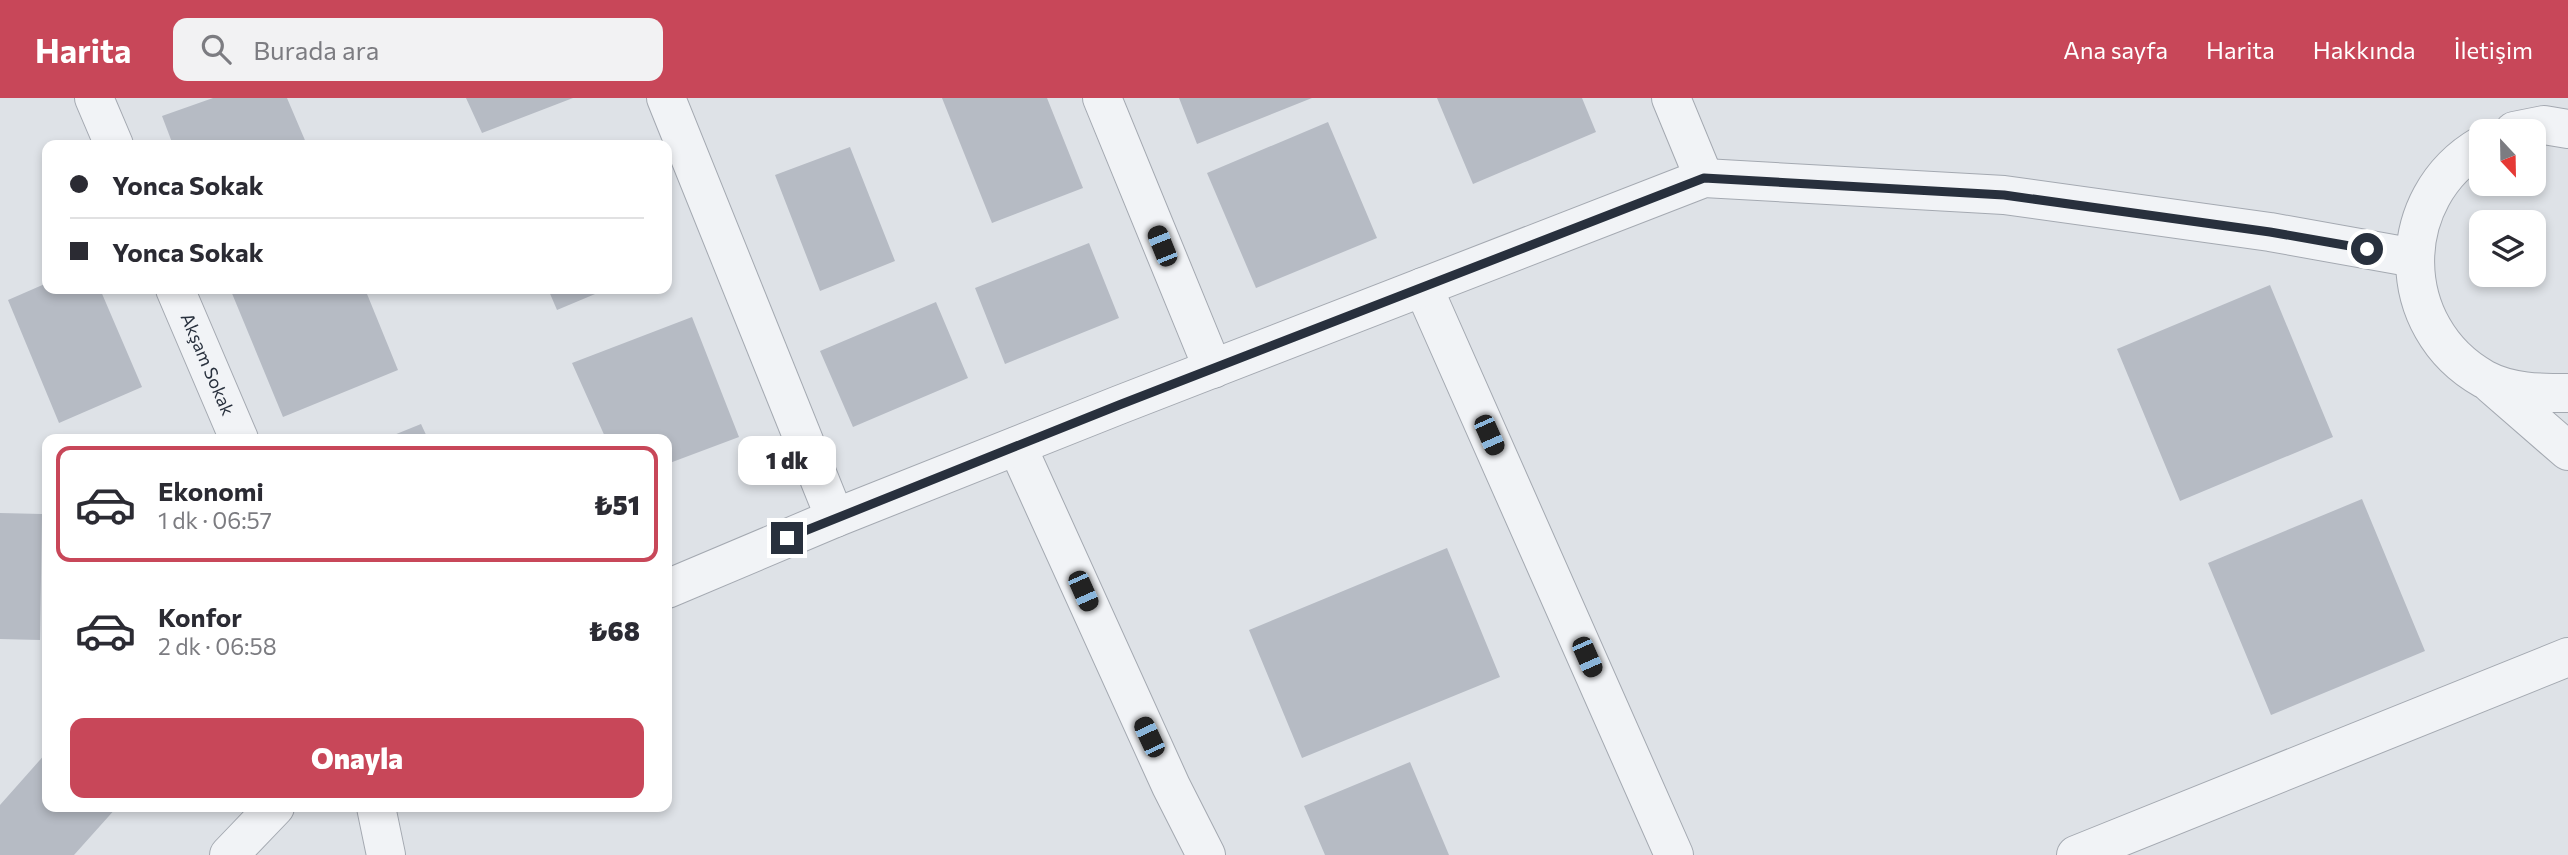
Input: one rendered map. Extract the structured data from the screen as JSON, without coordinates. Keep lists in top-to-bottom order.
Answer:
{
  "streets": {
    "street": ["Akşam Sokak"]
  },
  "north": "bottom",
  "page": {
    "header": "Harita",
    "search": "Burada ara",
    "nav": [
      "Ana sayfa",
      "Harita",
      "Hakkında",
      "İletişim"
    ],
    "banner": ["Yonca Sokak", "Yonca Sokak"],
    "bubble": "1 dk",
    "list": [
      {
        "name": "Ekonomi",
        "note": "1 dk · 06:57",
        "value": "₺51"
      },
      {
        "name": "Konfor",
        "note": "2 dk · 06:58",
        "value": "₺68"
      }
    ],
    "buttons": "Onayla"
  }
}
